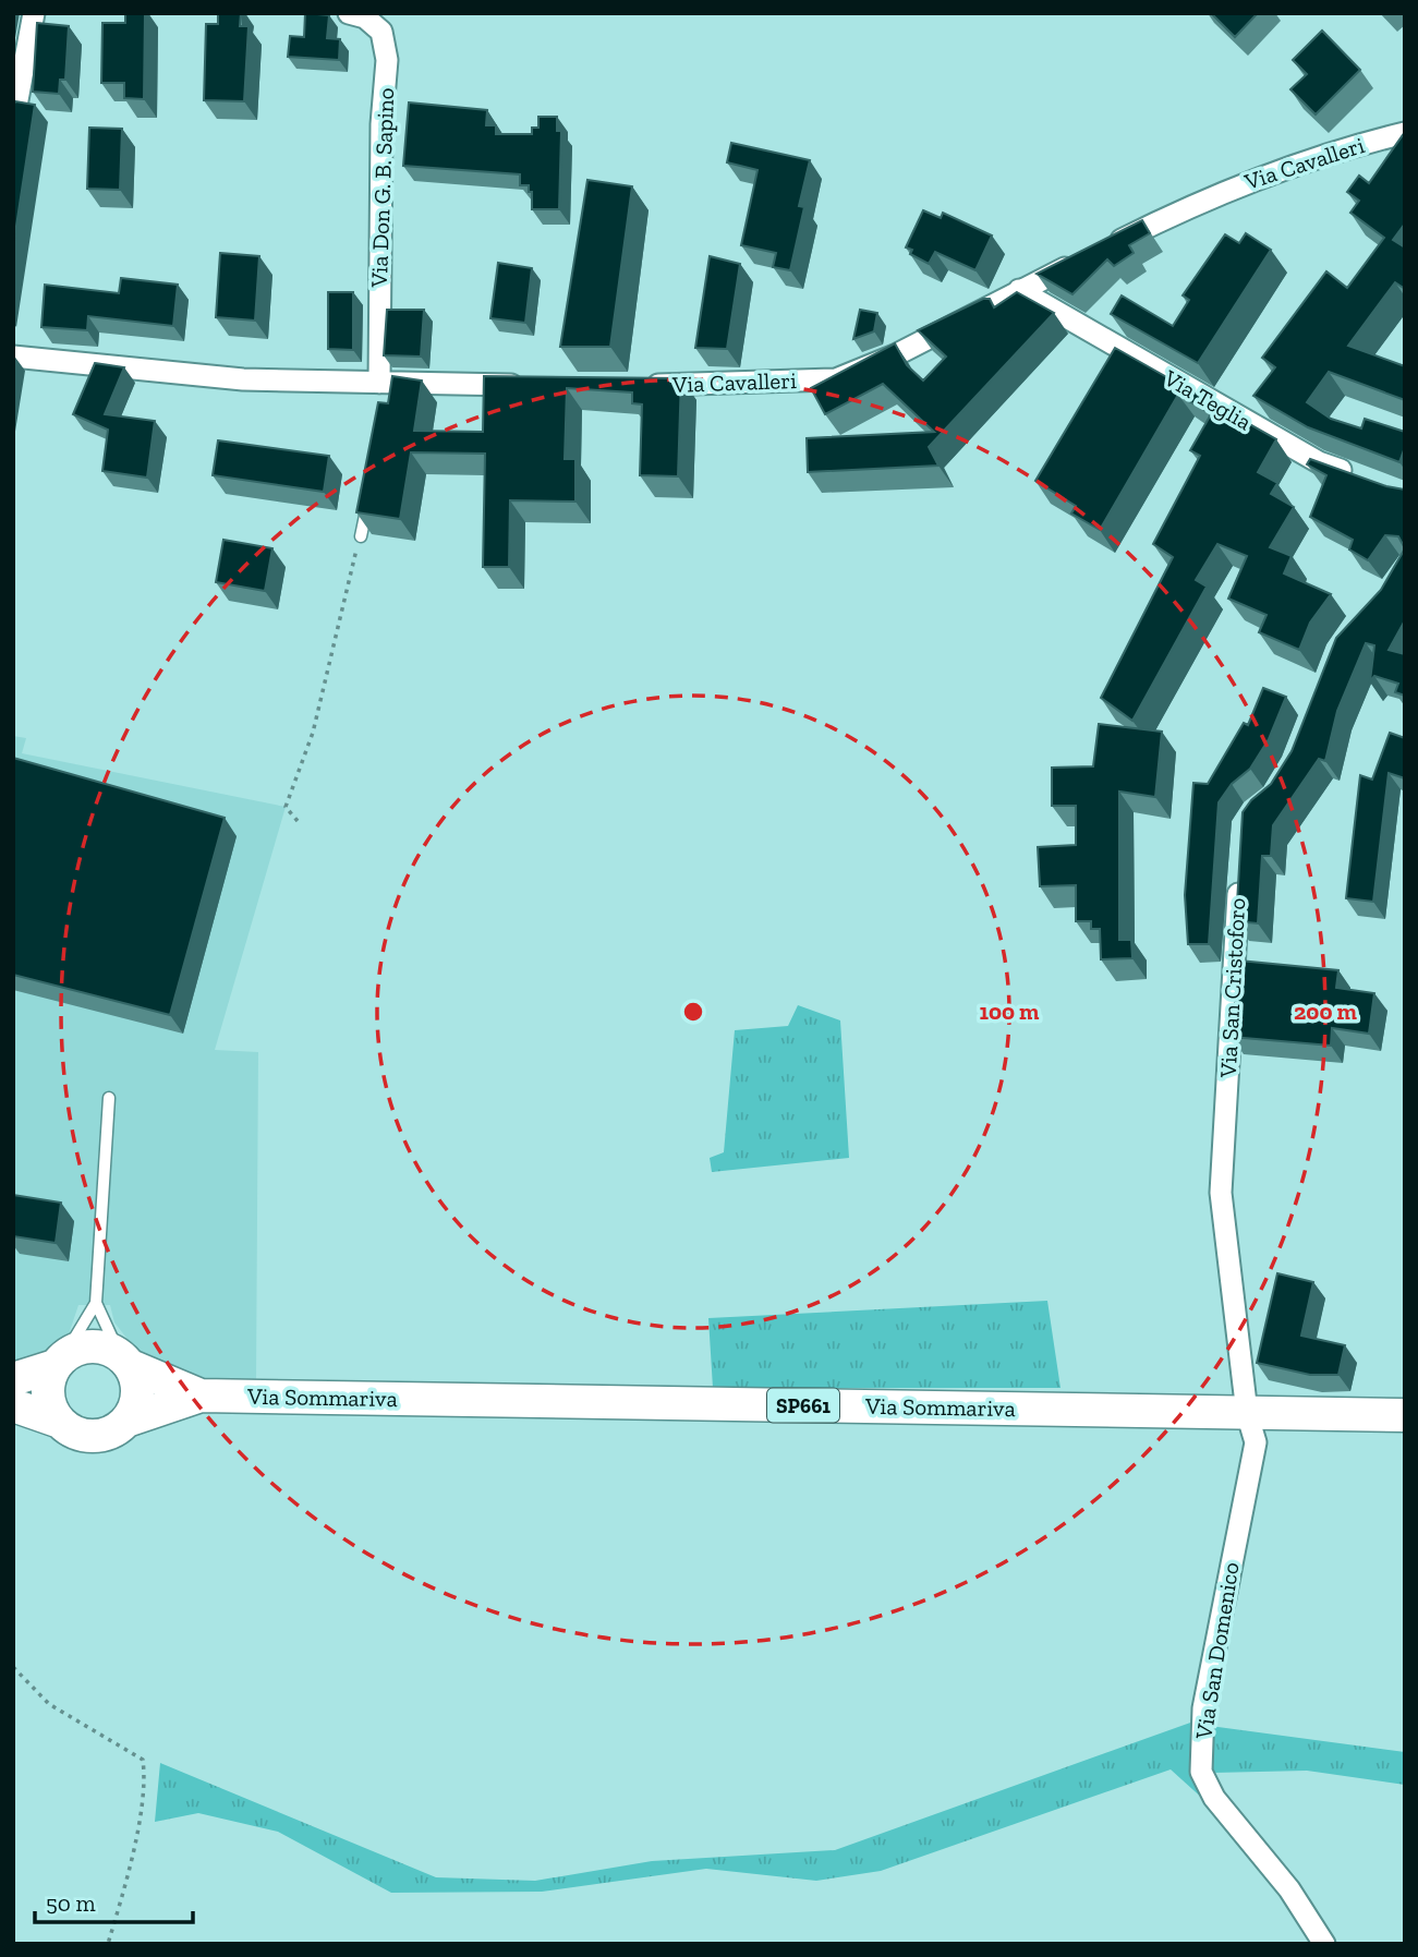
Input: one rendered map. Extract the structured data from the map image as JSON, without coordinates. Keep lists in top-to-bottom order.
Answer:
{
  "streets": {
    "main road": ["Via Sommariva", "SP661"],
    "street": [
      "Via Cavalleri",
      "Via Don G. B. Sapino",
      "Via Teglia",
      "Via San Cristoforo",
      "Via San Domenico"
    ]
  },
  "crossings": [
    ["Via Cavalleri", "Via Teglia"],
    ["Via San Cristoforo", "Via Sommariva"],
    ["Via San Cristoforo", "Via San Domenico"],
    ["Via Sommariva", "Via San Domenico"]
  ],
  "scale_bar": "50 m",
  "rings": ["100 m", "200 m"]
}
